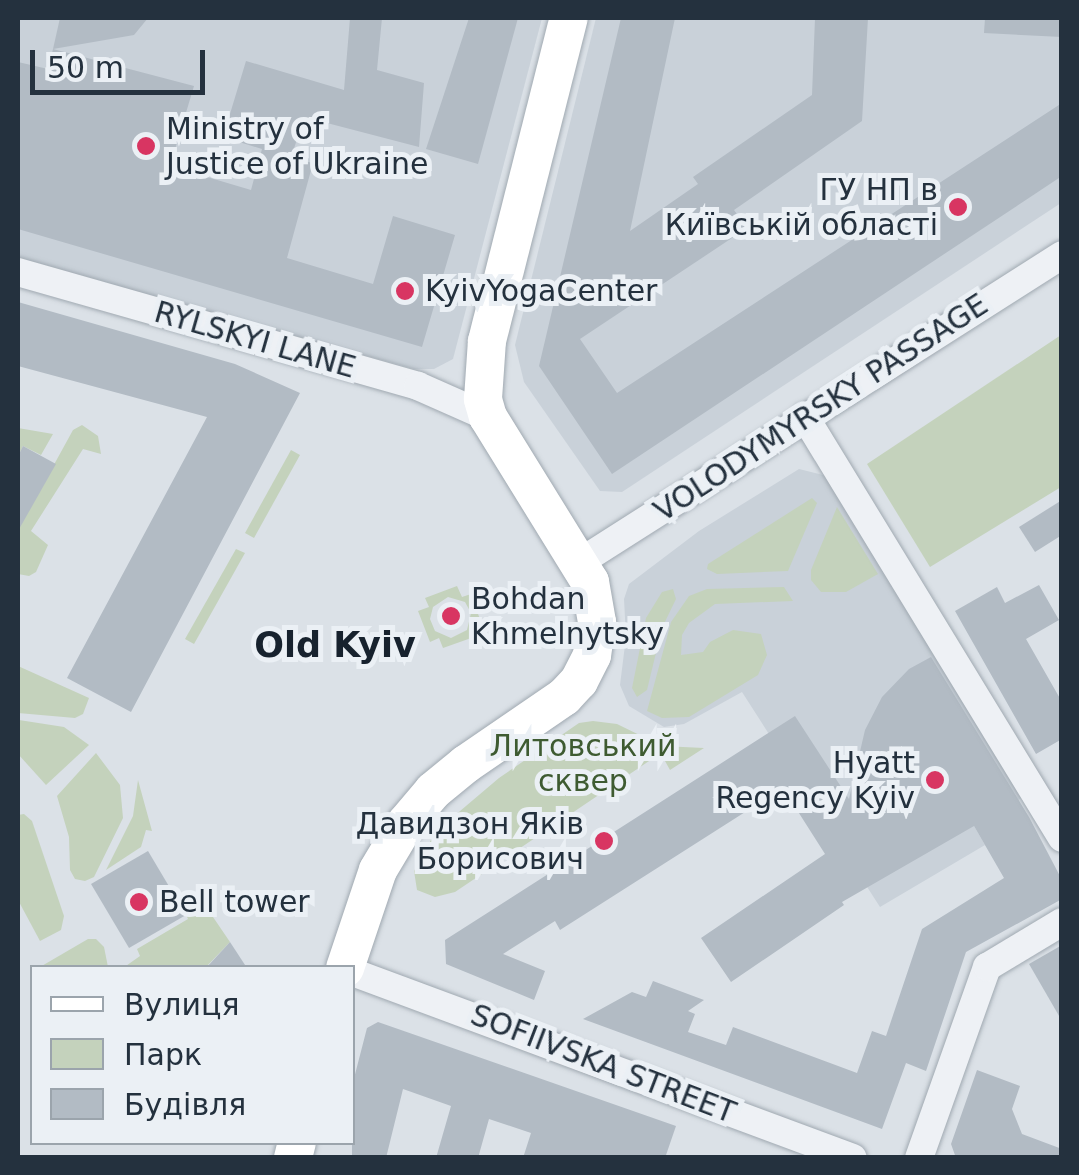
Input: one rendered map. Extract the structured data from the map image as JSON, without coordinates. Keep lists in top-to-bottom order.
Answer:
{
  "streets": {
    "street": ["RYLSKYI LANE", "VOLODYMYRSKY PASSAGE", "SOFIIVSKA STREET"]
  },
  "districts": ["Old Kyiv"],
  "parks": ["Литовський сквер"],
  "places": [
    "Ministry of Justice of Ukraine",
    "ГУ НП в Київській області",
    "KyivYogaCenter",
    "Bohdan Khmelnytsky",
    "Hyatt Regency Kyiv",
    "Давидзон Яків Борисович",
    "Bell tower"
  ],
  "legend": ["Вулиця", "Парк", "Будівля"],
  "scale_bar": "50 m"
}
